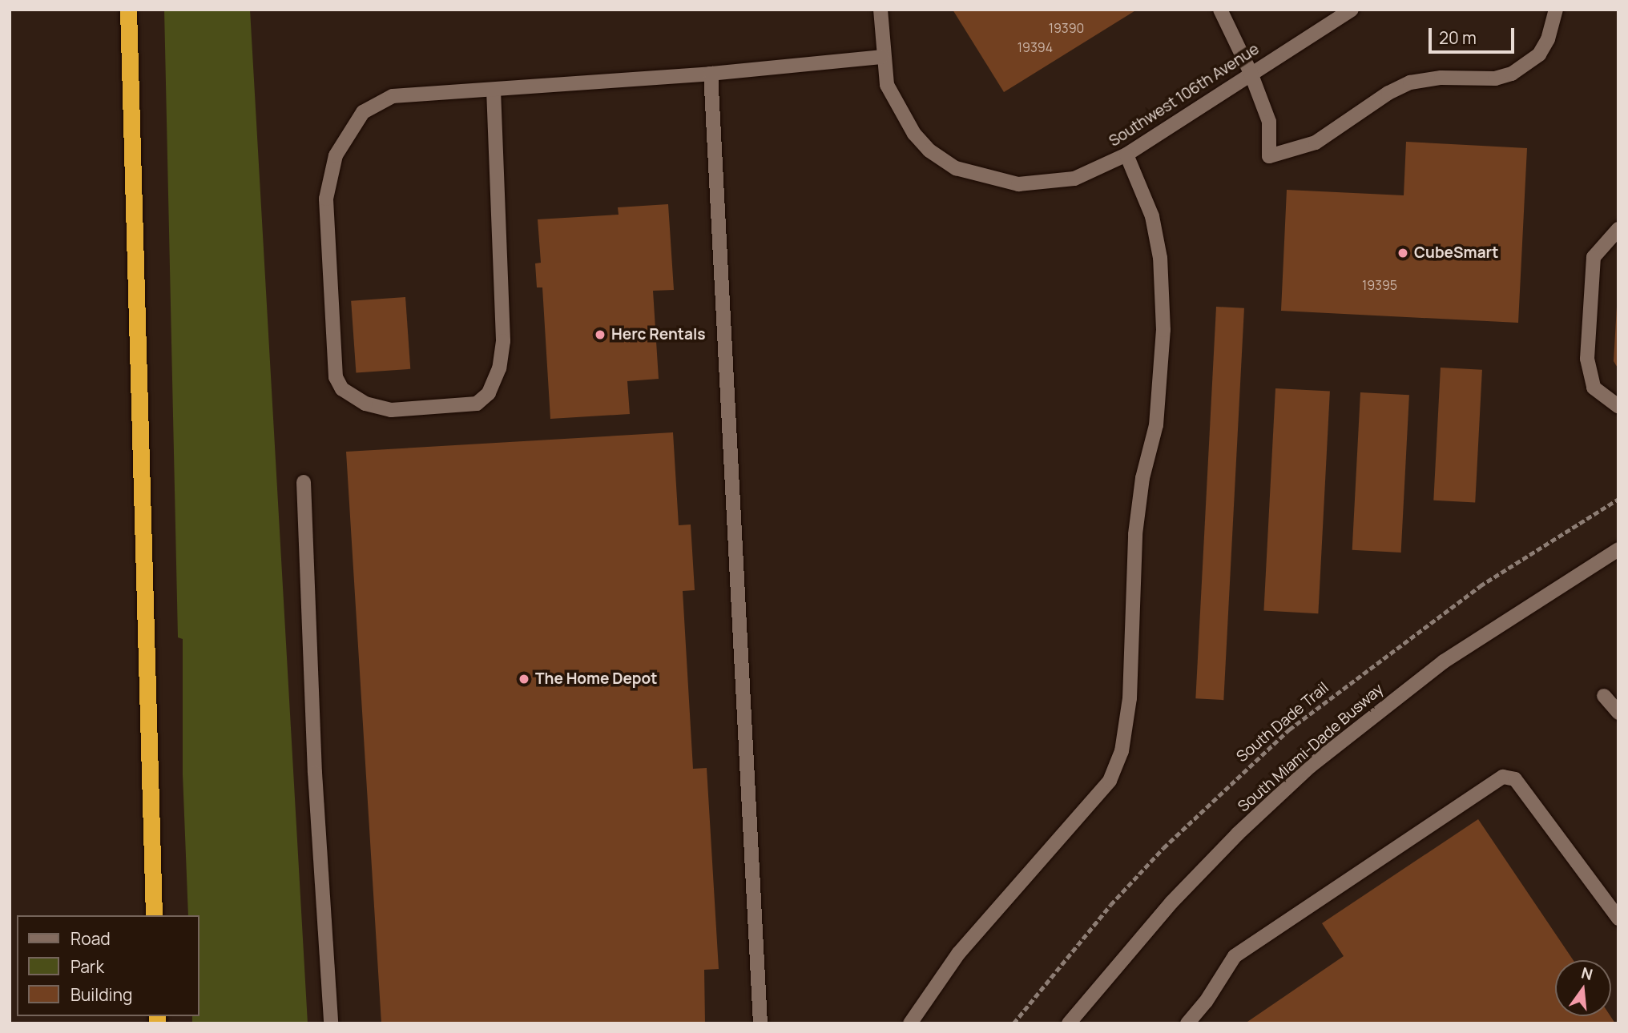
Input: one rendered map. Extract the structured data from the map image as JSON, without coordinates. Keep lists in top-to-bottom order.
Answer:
{
  "streets": {
    "street": ["Southwest 106th Avenue", "South Miami-Dade Busway"],
    "path": ["South Dade Trail"]
  },
  "places": ["CubeSmart", "Herc Rentals", "The Home Depot"],
  "house_numbers": ["19390", "19394", "19395"],
  "legend": ["Road", "Park", "Building"],
  "scale_bar": "20 m",
  "north": "top"
}
